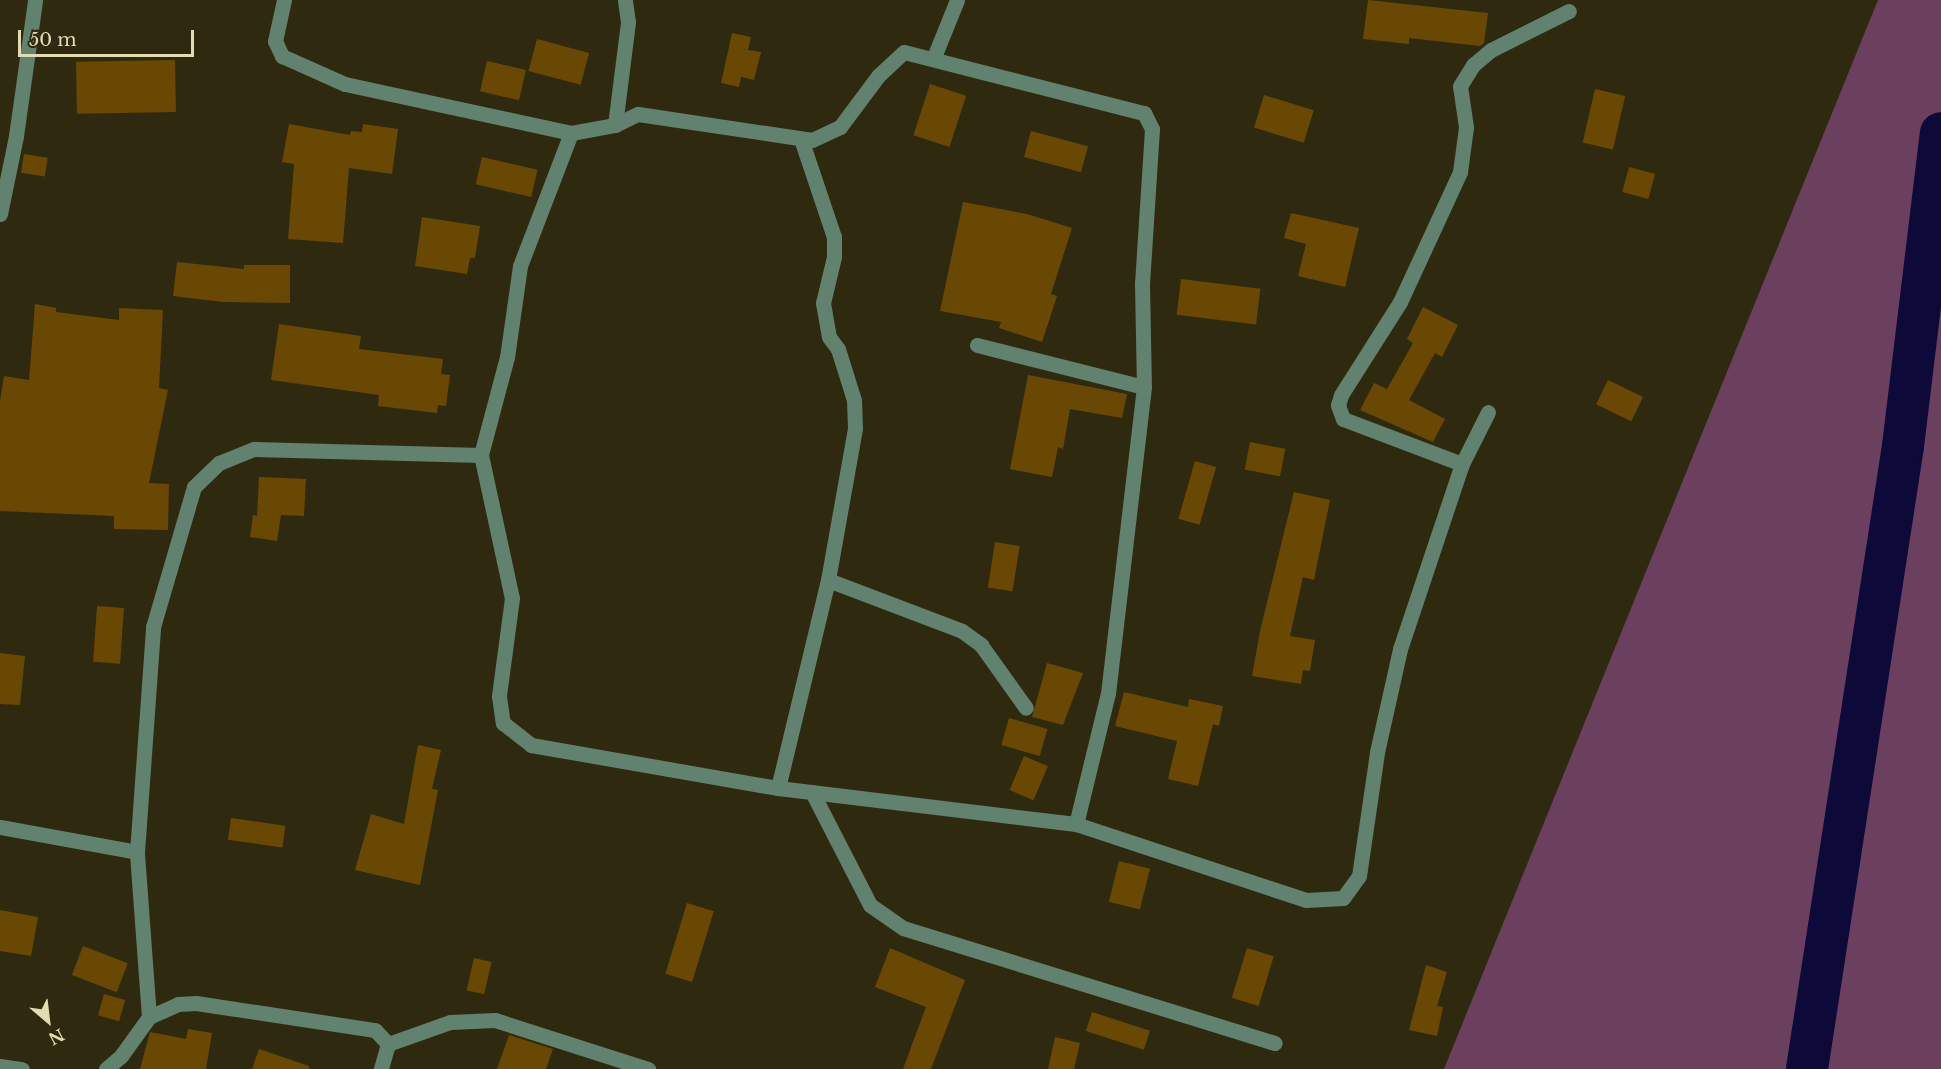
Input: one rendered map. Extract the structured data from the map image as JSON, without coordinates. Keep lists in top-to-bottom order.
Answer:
{
  "scale_bar": "50 m",
  "north": "bottom right"
}
